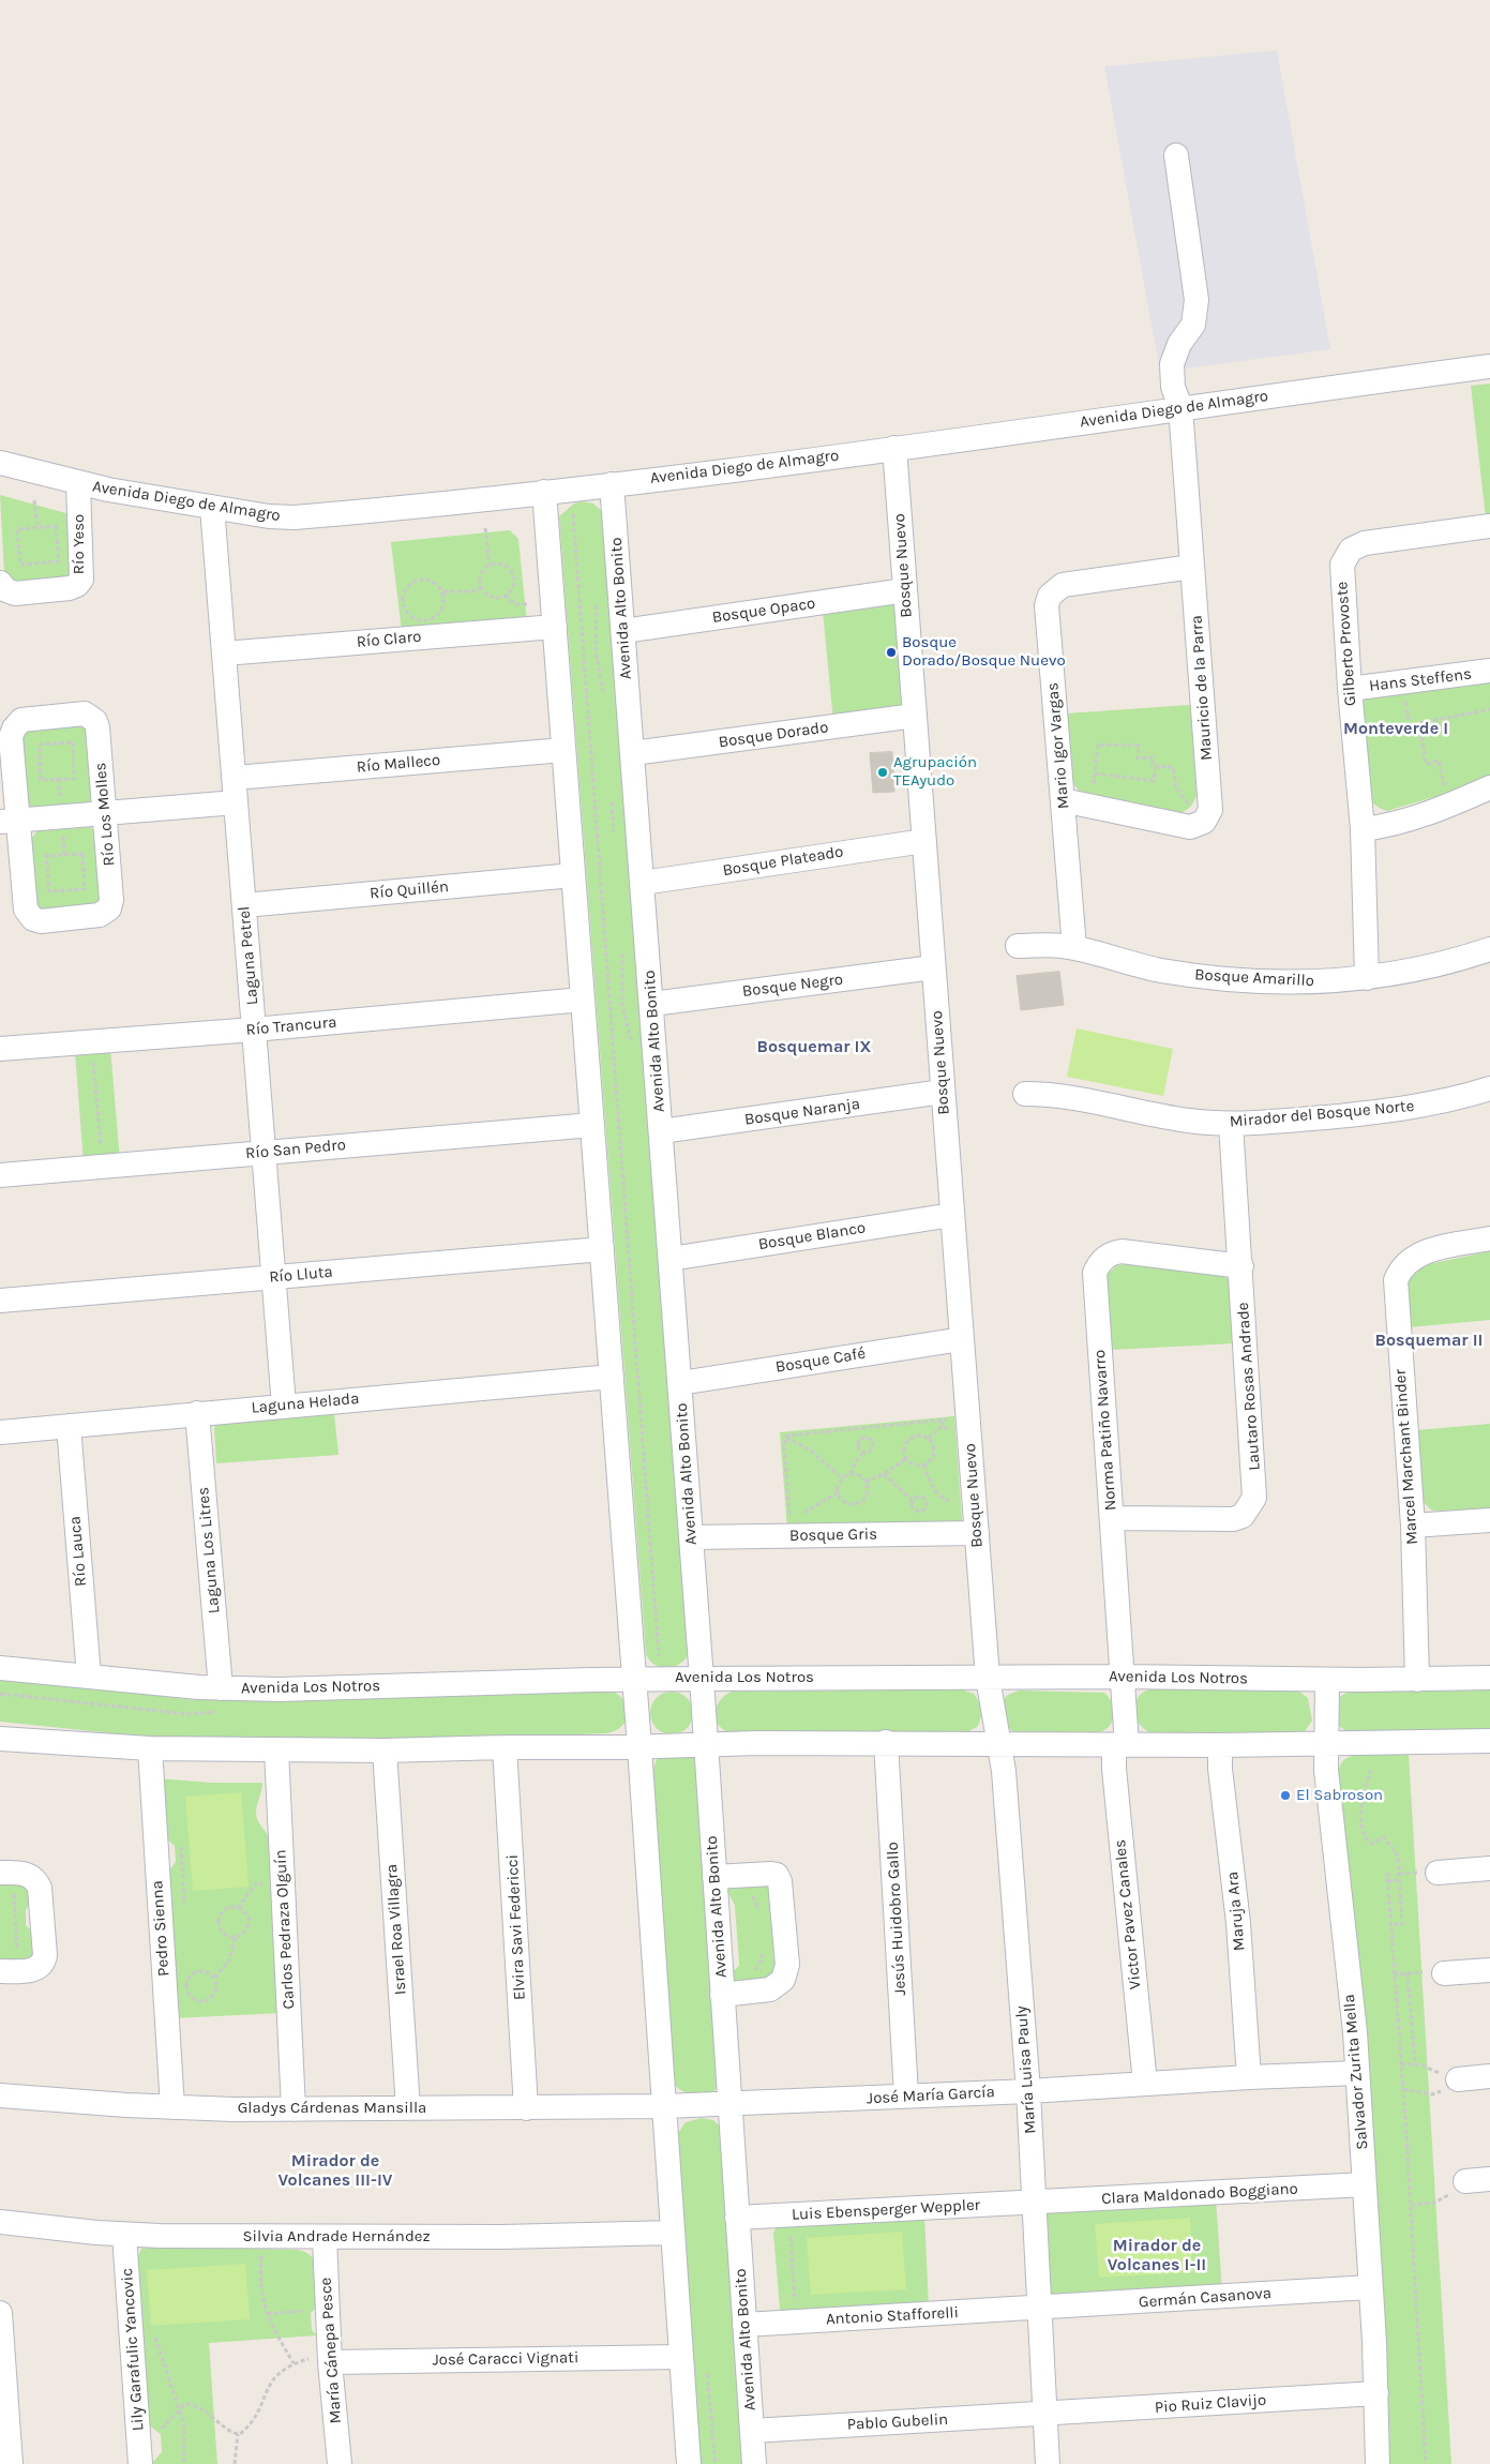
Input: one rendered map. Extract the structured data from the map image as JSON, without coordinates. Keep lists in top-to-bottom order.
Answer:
{
  "streets": {
    "street": [
      "Avenida Diego de Almagro",
      "Río Yeso",
      "Bosque Nuevo",
      "Avenida Alto Bonito",
      "Bosque Opaco",
      "Río Claro",
      "Gilberto Provoste",
      "Hans Steffens",
      "Mauricio de la Parra",
      "Bosque Dorado",
      "Mario Igor Vargas",
      "Río Malleco",
      "Río Los Molles",
      "Bosque Plateado",
      "Río Quillén",
      "Laguna Petrel",
      "Bosque Amarillo",
      "Bosque Negro",
      "Río Trancura",
      "Bosque Naranja",
      "Mirador del Bosque Norte",
      "Río San Pedro",
      "Bosque Blanco",
      "Río Lluta",
      "Bosque Café",
      "Lautaro Rosas Andrade",
      "Laguna Helada",
      "Norma Patiño Navarro",
      "Marcel Marchant Binder",
      "Bosque Gris",
      "Laguna Los Litres",
      "Río Lauca",
      "Avenida Los Notros",
      "Maruja Ara",
      "Victor Pavez Canales",
      "Jesús Huidobro Gallo",
      "Elvira Savi Federicci",
      "Pedro Sienna",
      "Carlos Pedraza Olguín",
      "Israel Roa Villagra",
      "María Luisa Pauly",
      "Salvador Zurita Mella",
      "José María García",
      "Gladys Cárdenas Mansilla",
      "Clara Maldonado Boggiano",
      "Luis Ebensperger Weppler",
      "Silvia Andrade Hernández",
      "Germán Casanova",
      "Antonio Stafforelli",
      "Lily Garafulic Yancovic",
      "María Cánepa Pesce",
      "José Caracci Vignati",
      "Pio Ruiz Clavijo",
      "Pablo Gubelin"
    ]
  },
  "crossings": [
    ["Avenida Diego de Almagro", "Río Yeso"],
    ["Avenida Diego de Almagro", "Bosque Nuevo"],
    ["Avenida Diego de Almagro", "Avenida Alto Bonito"],
    ["Avenida Diego de Almagro", "Mauricio de la Parra"],
    ["Avenida Diego de Almagro", "Laguna Petrel"],
    ["Bosque Nuevo", "Bosque Opaco"],
    ["Bosque Nuevo", "Bosque Dorado"],
    ["Bosque Nuevo", "Bosque Plateado"],
    ["Bosque Nuevo", "Bosque Negro"],
    ["Bosque Nuevo", "Bosque Naranja"],
    ["Bosque Nuevo", "Bosque Blanco"],
    ["Bosque Nuevo", "Bosque Café"],
    ["Bosque Nuevo", "Bosque Gris"],
    ["Bosque Nuevo", "Avenida Los Notros"],
    ["Bosque Nuevo", "María Luisa Pauly"],
    ["Avenida Alto Bonito", "Bosque Opaco"],
    ["Avenida Alto Bonito", "Bosque Dorado"],
    ["Avenida Alto Bonito", "Bosque Plateado"],
    ["Avenida Alto Bonito", "Bosque Negro"],
    ["Avenida Alto Bonito", "Bosque Naranja"],
    ["Avenida Alto Bonito", "Bosque Blanco"],
    ["Avenida Alto Bonito", "Bosque Café"],
    ["Avenida Alto Bonito", "Bosque Gris"],
    ["Avenida Alto Bonito", "Avenida Los Notros"],
    ["Avenida Alto Bonito", "José María García"],
    ["Avenida Alto Bonito", "Luis Ebensperger Weppler"],
    ["Avenida Alto Bonito", "Antonio Stafforelli"],
    ["Avenida Alto Bonito", "Pablo Gubelin"],
    ["Río Claro", "Laguna Petrel"],
    ["Gilberto Provoste", "Hans Steffens"],
    ["Gilberto Provoste", "Bosque Amarillo"],
    ["Mauricio de la Parra", "Mario Igor Vargas"],
    ["Mario Igor Vargas", "Bosque Amarillo"],
    ["Río Malleco", "Laguna Petrel"],
    ["Río Quillén", "Laguna Petrel"],
    ["Laguna Petrel", "Río Trancura"],
    ["Laguna Petrel", "Río San Pedro"],
    ["Laguna Petrel", "Río Lluta"],
    ["Laguna Petrel", "Laguna Helada"],
    ["Mirador del Bosque Norte", "Lautaro Rosas Andrade"],
    ["Lautaro Rosas Andrade", "Norma Patiño Navarro"],
    ["Laguna Helada", "Laguna Los Litres"],
    ["Laguna Helada", "Río Lauca"],
    ["Norma Patiño Navarro", "Avenida Los Notros"],
    ["Norma Patiño Navarro", "Victor Pavez Canales"],
    ["Marcel Marchant Binder", "Avenida Los Notros"],
    ["Laguna Los Litres", "Avenida Los Notros"],
    ["Río Lauca", "Avenida Los Notros"],
    ["Avenida Los Notros", "María Luisa Pauly"],
    ["Avenida Los Notros", "Salvador Zurita Mella"],
    ["Maruja Ara", "José María García"],
    ["Victor Pavez Canales", "José María García"],
    ["Jesús Huidobro Gallo", "José María García"],
    ["Elvira Savi Federicci", "Gladys Cárdenas Mansilla"],
    ["Pedro Sienna", "Gladys Cárdenas Mansilla"],
    ["Carlos Pedraza Olguín", "Gladys Cárdenas Mansilla"],
    ["Israel Roa Villagra", "Gladys Cárdenas Mansilla"],
    ["María Luisa Pauly", "José María García"],
    ["María Luisa Pauly", "Clara Maldonado Boggiano"],
    ["María Luisa Pauly", "Luis Ebensperger Weppler"],
    ["María Luisa Pauly", "Germán Casanova"],
    ["María Luisa Pauly", "Antonio Stafforelli"],
    ["María Luisa Pauly", "Pio Ruiz Clavijo"],
    ["María Luisa Pauly", "Pablo Gubelin"],
    ["Salvador Zurita Mella", "José María García"],
    ["Salvador Zurita Mella", "Clara Maldonado Boggiano"],
    ["Salvador Zurita Mella", "Germán Casanova"],
    ["Salvador Zurita Mella", "Pio Ruiz Clavijo"],
    ["José María García", "Gladys Cárdenas Mansilla"],
    ["Clara Maldonado Boggiano", "Luis Ebensperger Weppler"],
    ["Silvia Andrade Hernández", "Lily Garafulic Yancovic"],
    ["Silvia Andrade Hernández", "María Cánepa Pesce"],
    ["Germán Casanova", "Antonio Stafforelli"],
    ["María Cánepa Pesce", "José Caracci Vignati"],
    ["Pio Ruiz Clavijo", "Pablo Gubelin"]
  ],
  "districts": [
    "Monteverde I",
    "Bosquemar IX",
    "Bosquemar II",
    "Mirador de Volcanes III-IV",
    "Mirador de Volcanes I-II"
  ],
  "places": ["Bosque Dorado/Bosque Nuevo", "Agrupación TEAyudo", "El Sabroson"]
}
